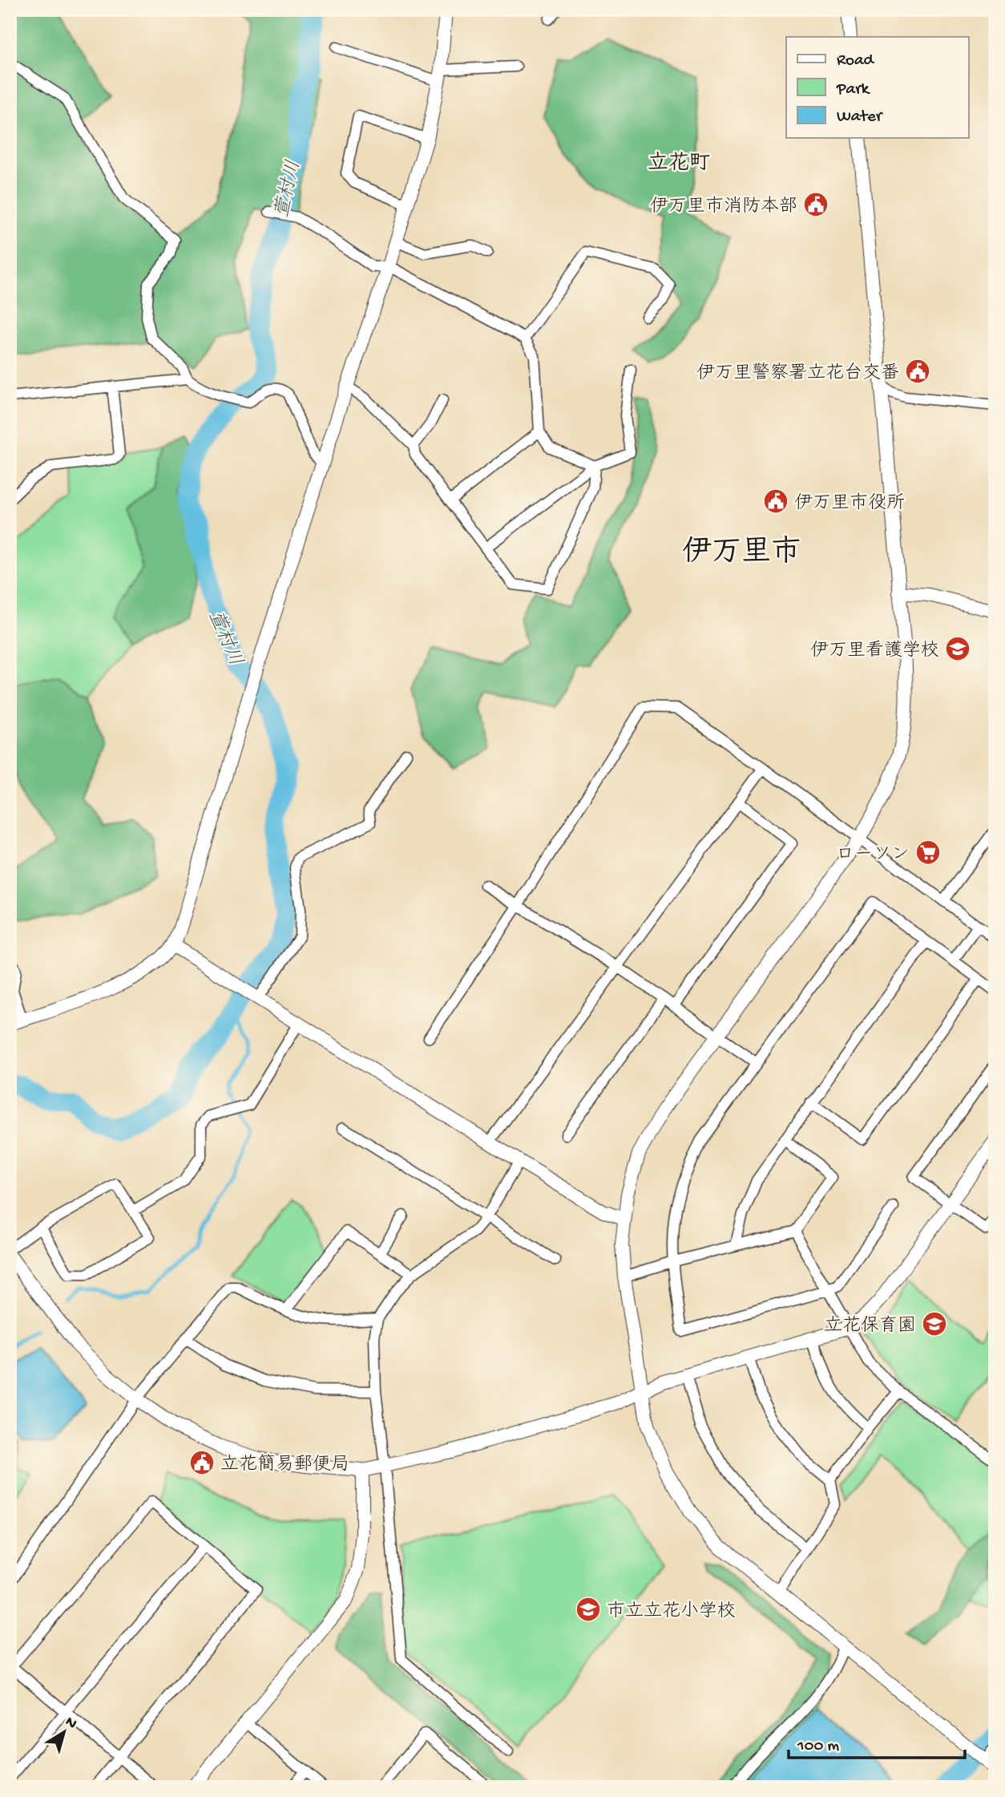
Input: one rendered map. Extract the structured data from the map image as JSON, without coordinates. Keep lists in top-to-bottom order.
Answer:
{
  "districts": ["立花町", "伊万里市"],
  "water": ["萱村川"],
  "places": {
    "public building": [
      "伊万里市消防本部",
      "伊万里警察署立花台交番",
      "伊万里市役所",
      "立花簡易郵便局"
    ],
    "school or university": ["伊万里看護学校", "立花保育園", "市立立花小学校"],
    "supermarket": ["ローソン"]
  },
  "legend": ["Road", "Park", "Water"],
  "scale_bar": "100 m",
  "north": "top right"
}
